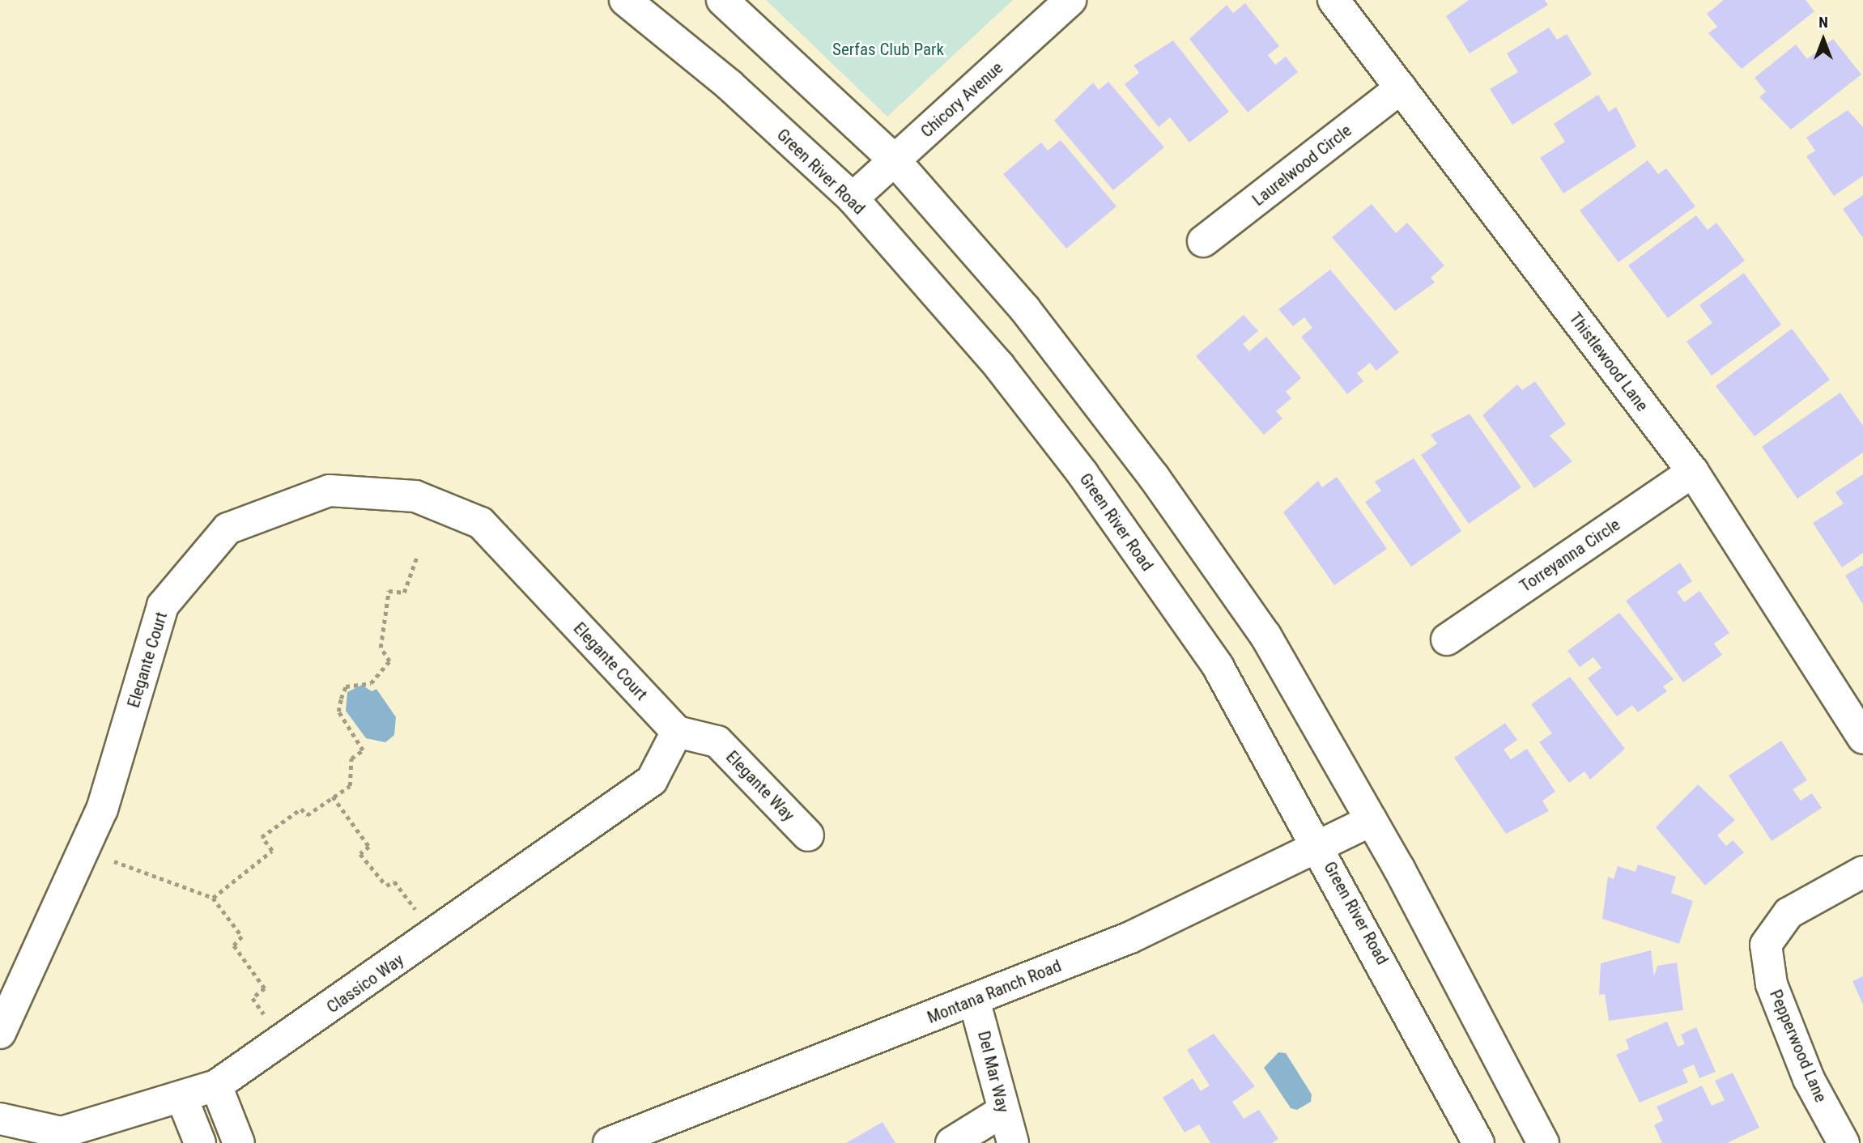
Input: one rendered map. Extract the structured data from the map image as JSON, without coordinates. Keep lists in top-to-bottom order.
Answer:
{
  "streets": {
    "street": [
      "Chicory Avenue",
      "Laurelwood Circle",
      "Green River Road",
      "Thistlewood Lane",
      "Torreyanna Circle",
      "Elegante Court",
      "Elegante Way",
      "Classico Way",
      "Montana Ranch Road",
      "Pepperwood Lane",
      "Del Mar Way"
    ]
  },
  "crossings": [
    ["Chicory Avenue", "Green River Road"],
    ["Laurelwood Circle", "Thistlewood Lane"],
    ["Green River Road", "Montana Ranch Road"],
    ["Thistlewood Lane", "Torreyanna Circle"],
    ["Elegante Court", "Elegante Way"],
    ["Elegante Court", "Classico Way"],
    ["Elegante Way", "Classico Way"],
    ["Montana Ranch Road", "Del Mar Way"]
  ],
  "parks": ["Serfas Club Park"],
  "north": "top"
}
